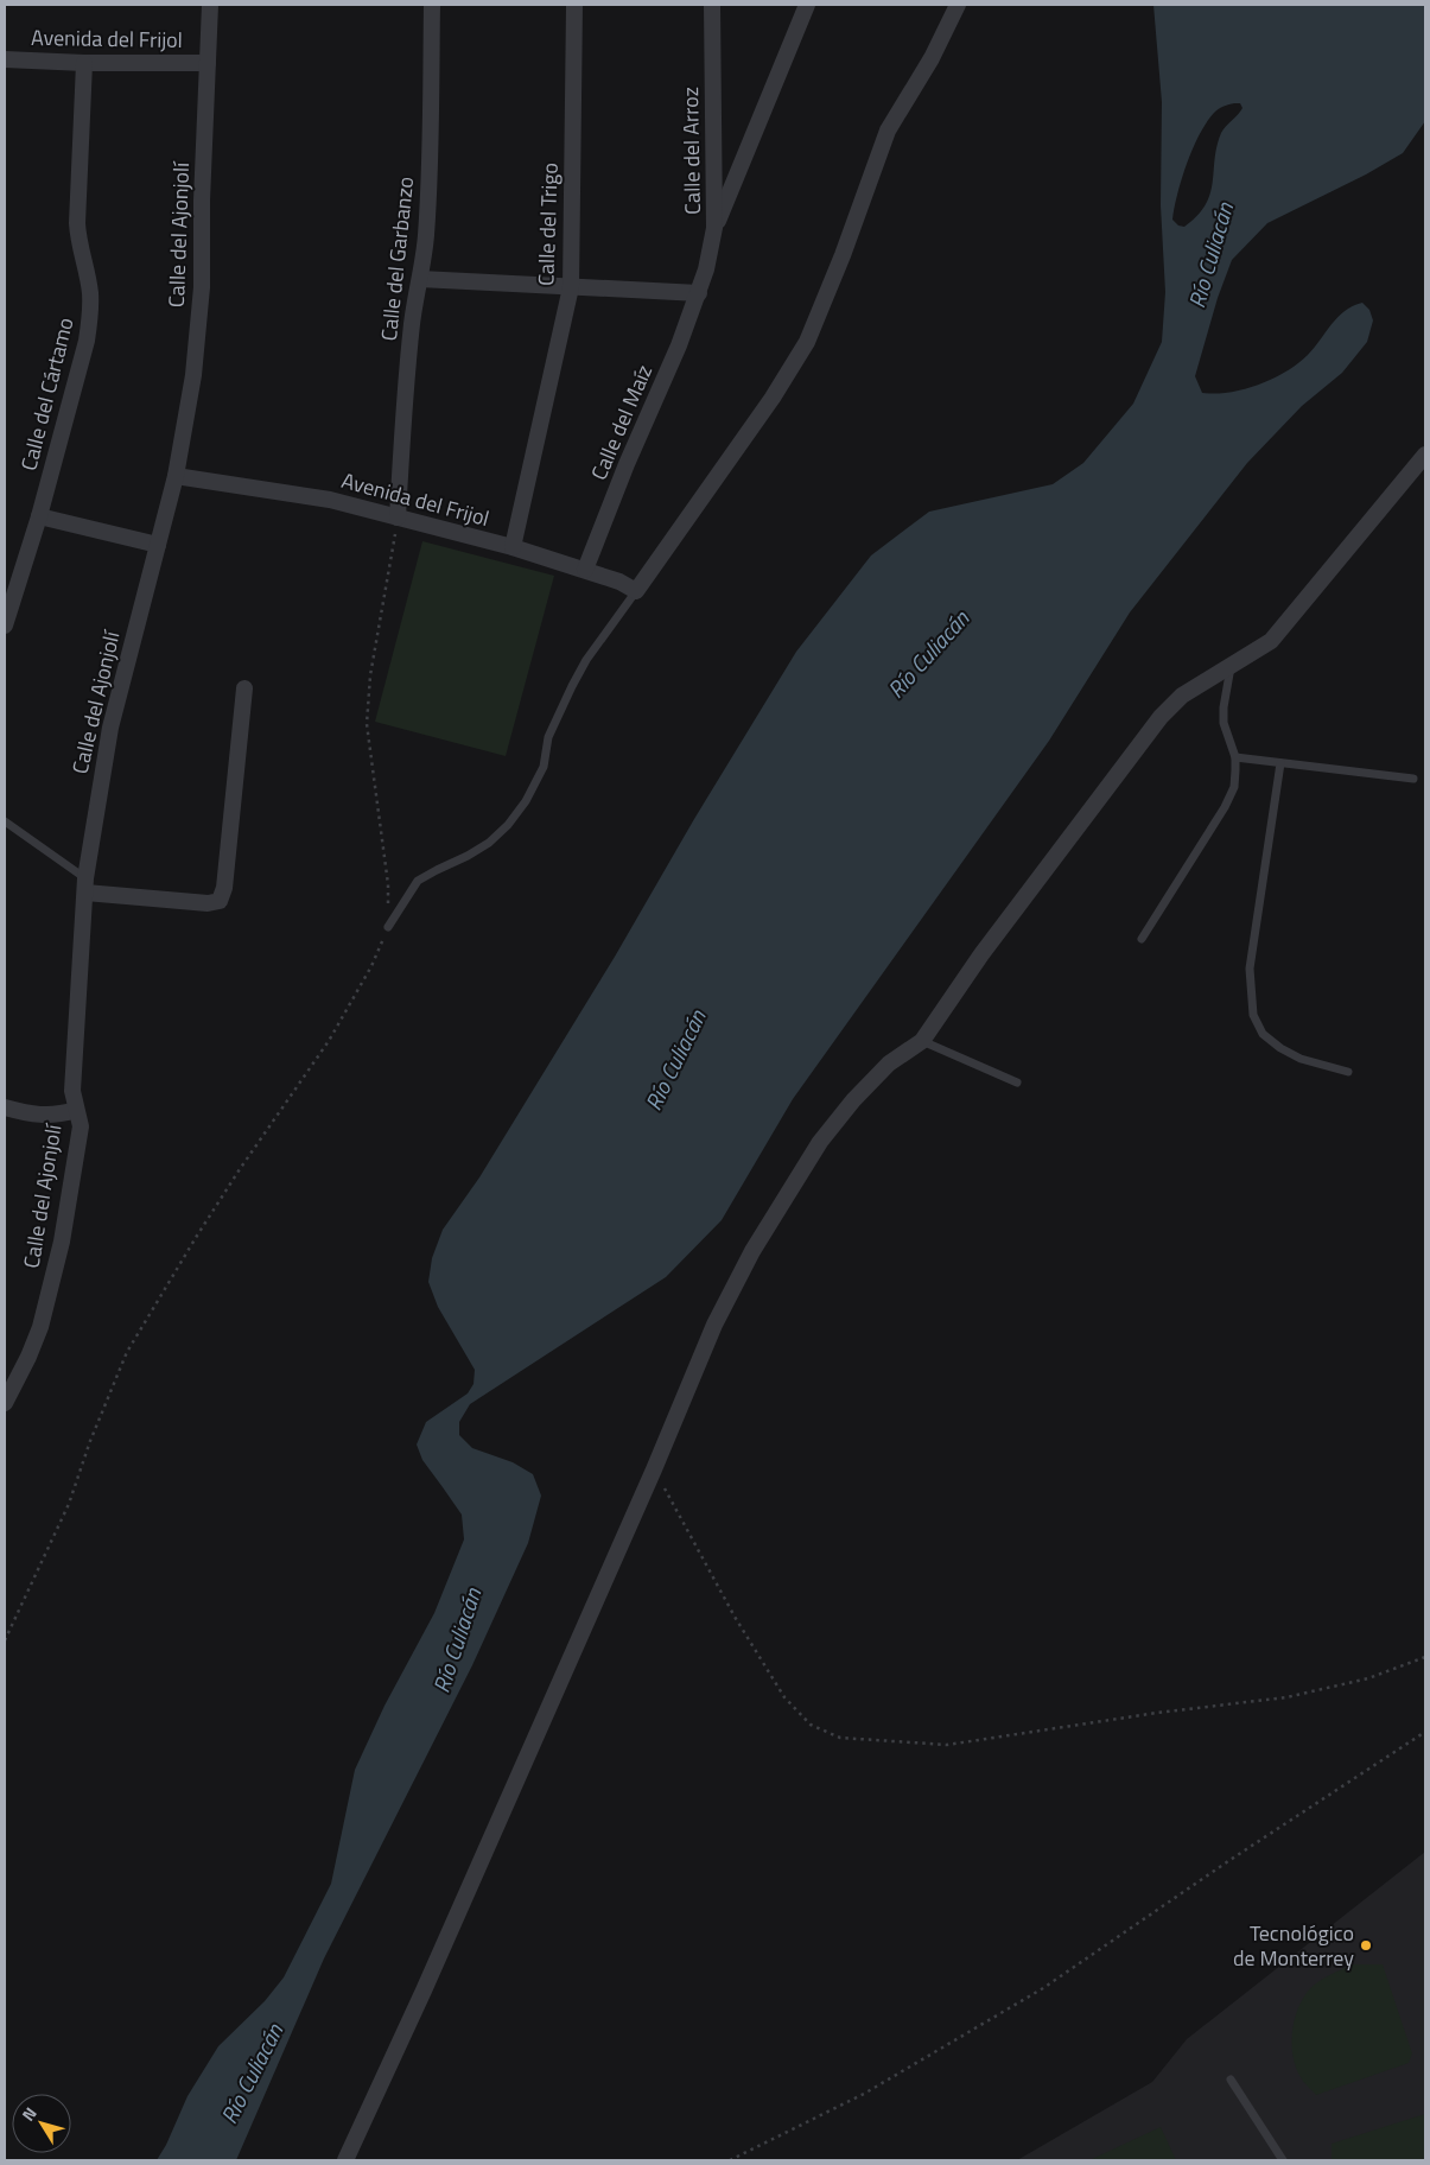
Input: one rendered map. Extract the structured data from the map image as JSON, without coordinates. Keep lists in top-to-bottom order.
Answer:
{
  "streets": {
    "street": [
      "Avenida del Frijol",
      "Calle del Arroz",
      "Calle del Trigo",
      "Calle del Ajonjolí",
      "Calle del Garbanzo",
      "Calle del Cártamo",
      "Calle del Maíz"
    ]
  },
  "crossings": [
    ["Avenida del Frijol", "Calle del Trigo"],
    ["Avenida del Frijol", "Calle del Ajonjolí"],
    ["Avenida del Frijol", "Calle del Garbanzo"],
    ["Avenida del Frijol", "Calle del Cártamo"],
    ["Avenida del Frijol", "Calle del Maíz"],
    ["Calle del Arroz", "Calle del Maíz"]
  ],
  "water": ["Río Culiacán"],
  "places": ["Tecnológico de Monterrey"],
  "north": "top left"
}
